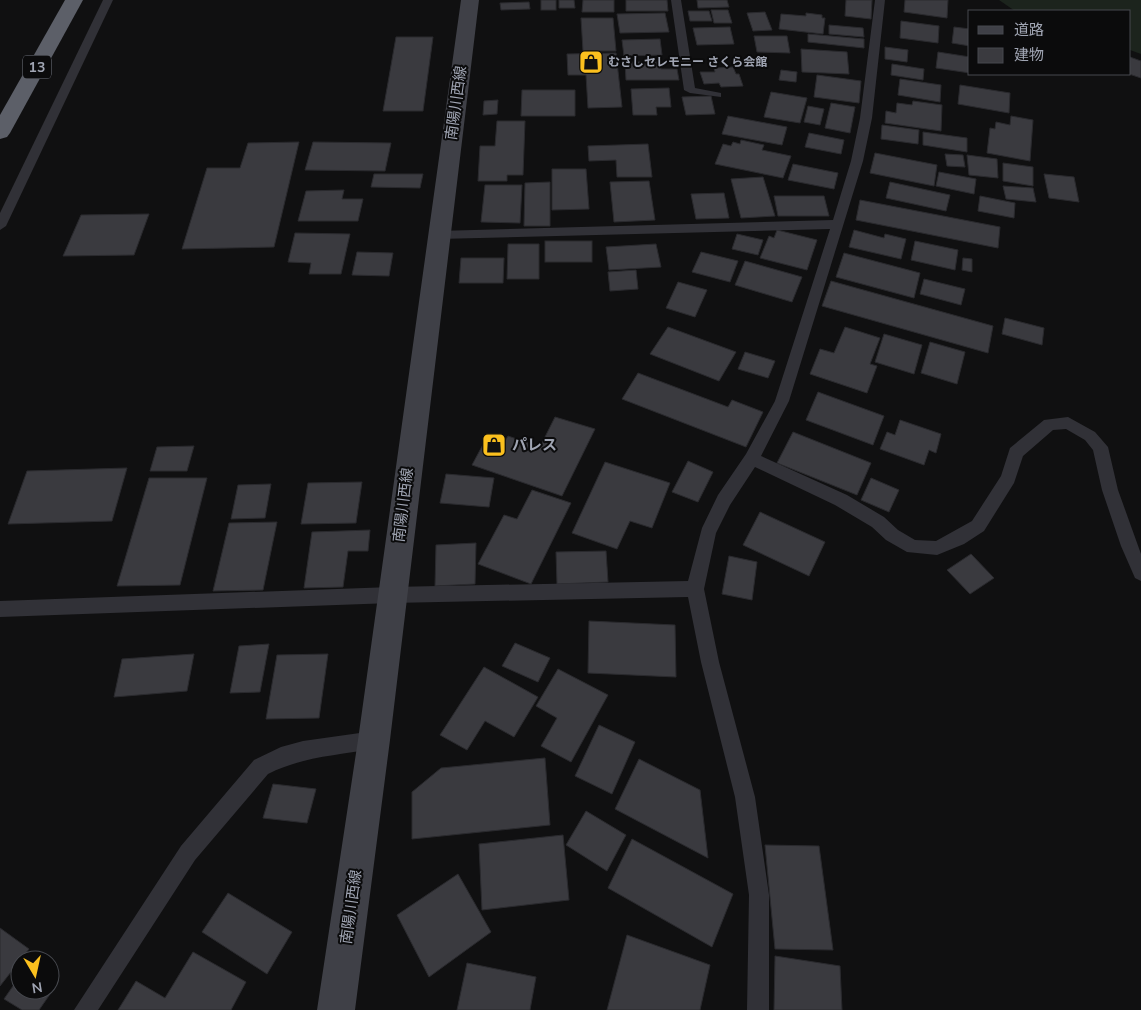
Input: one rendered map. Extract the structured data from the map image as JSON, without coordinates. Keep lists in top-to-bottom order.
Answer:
{
  "streets": {
    "highway": ["13"],
    "main road": ["南陽川西線"]
  },
  "places": {
    "shop": ["むさしセレモニー さくら会館", "パレス"]
  },
  "legend": ["道路", "建物"],
  "north": "bottom"
}
